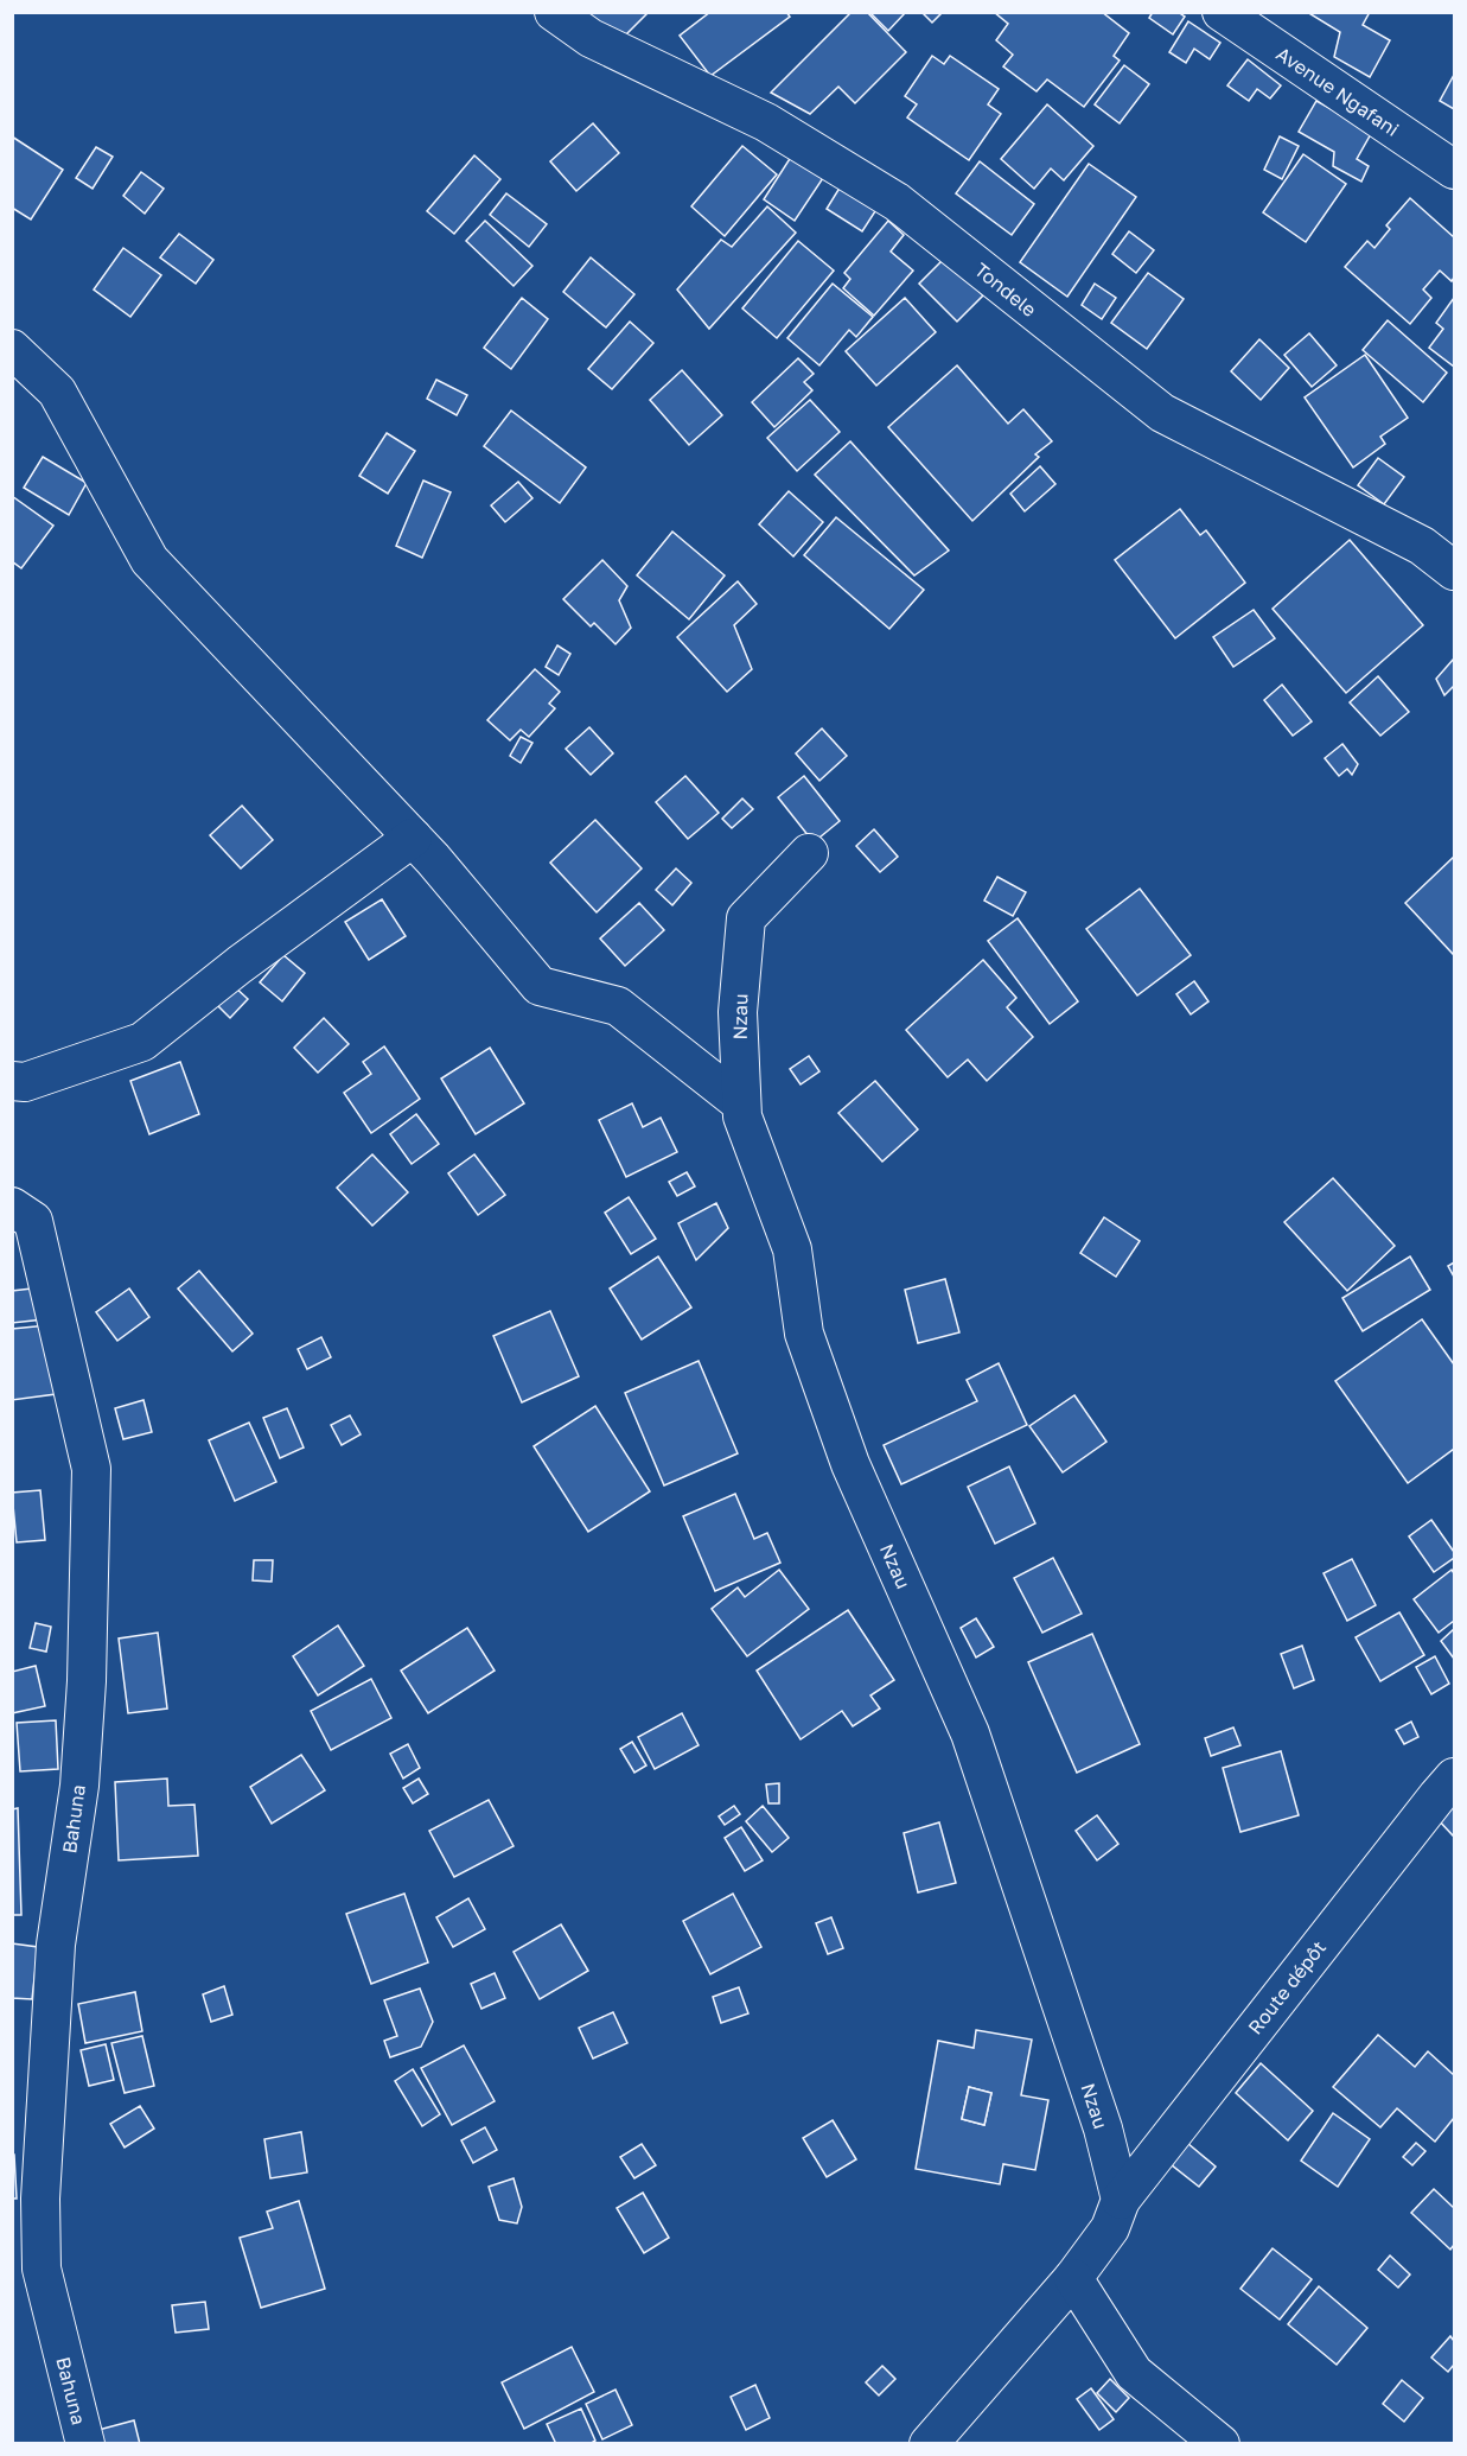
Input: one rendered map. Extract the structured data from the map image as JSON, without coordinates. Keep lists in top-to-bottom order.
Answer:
{
  "streets": {
    "street": [
      "Avenue Ngafani",
      "Tondele",
      "Nzau",
      "Bahuna",
      "Route dépôt"
    ]
  },
  "crossings": [
    ["Nzau", "Route dépôt"]
  ]
}
